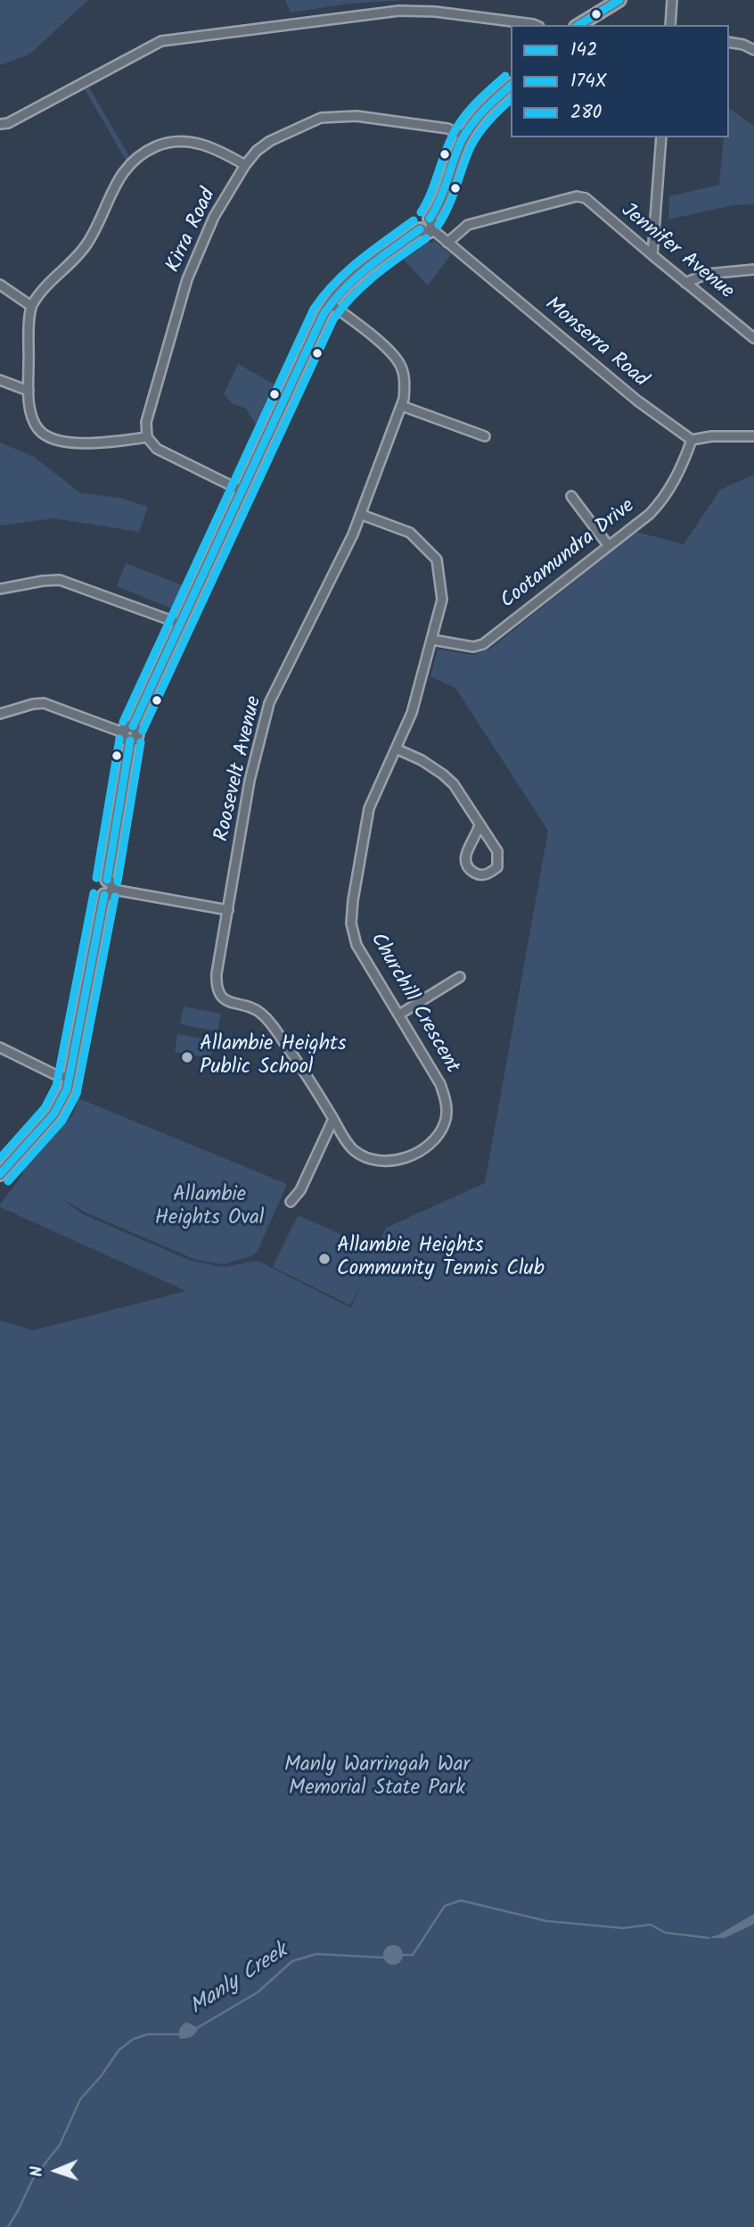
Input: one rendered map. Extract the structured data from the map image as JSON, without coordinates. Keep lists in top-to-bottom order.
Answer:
{
  "streets": {
    "street": [
      "Kirra Road",
      "Jennifer Avenue",
      "Monserra Road",
      "Cootamundra Drive",
      "Roosevelt Avenue",
      "Churchill Crescent"
    ]
  },
  "crossings": [
    ["Jennifer Avenue", "Monserra Road"],
    ["Monserra Road", "Cootamundra Drive"],
    ["Cootamundra Drive", "Churchill Crescent"],
    ["Roosevelt Avenue", "Churchill Crescent"]
  ],
  "water": ["Manly Creek"],
  "parks": ["Allambie Heights Oval", "Manly Warringah War Memorial State Park"],
  "places": ["Allambie Heights Public School", "Allambie Heights Community Tennis Club"],
  "lines": ["transit line 142", "transit line 280", "transit line 174X"],
  "legend": ["142", "174X", "280"],
  "north": "left"
}
